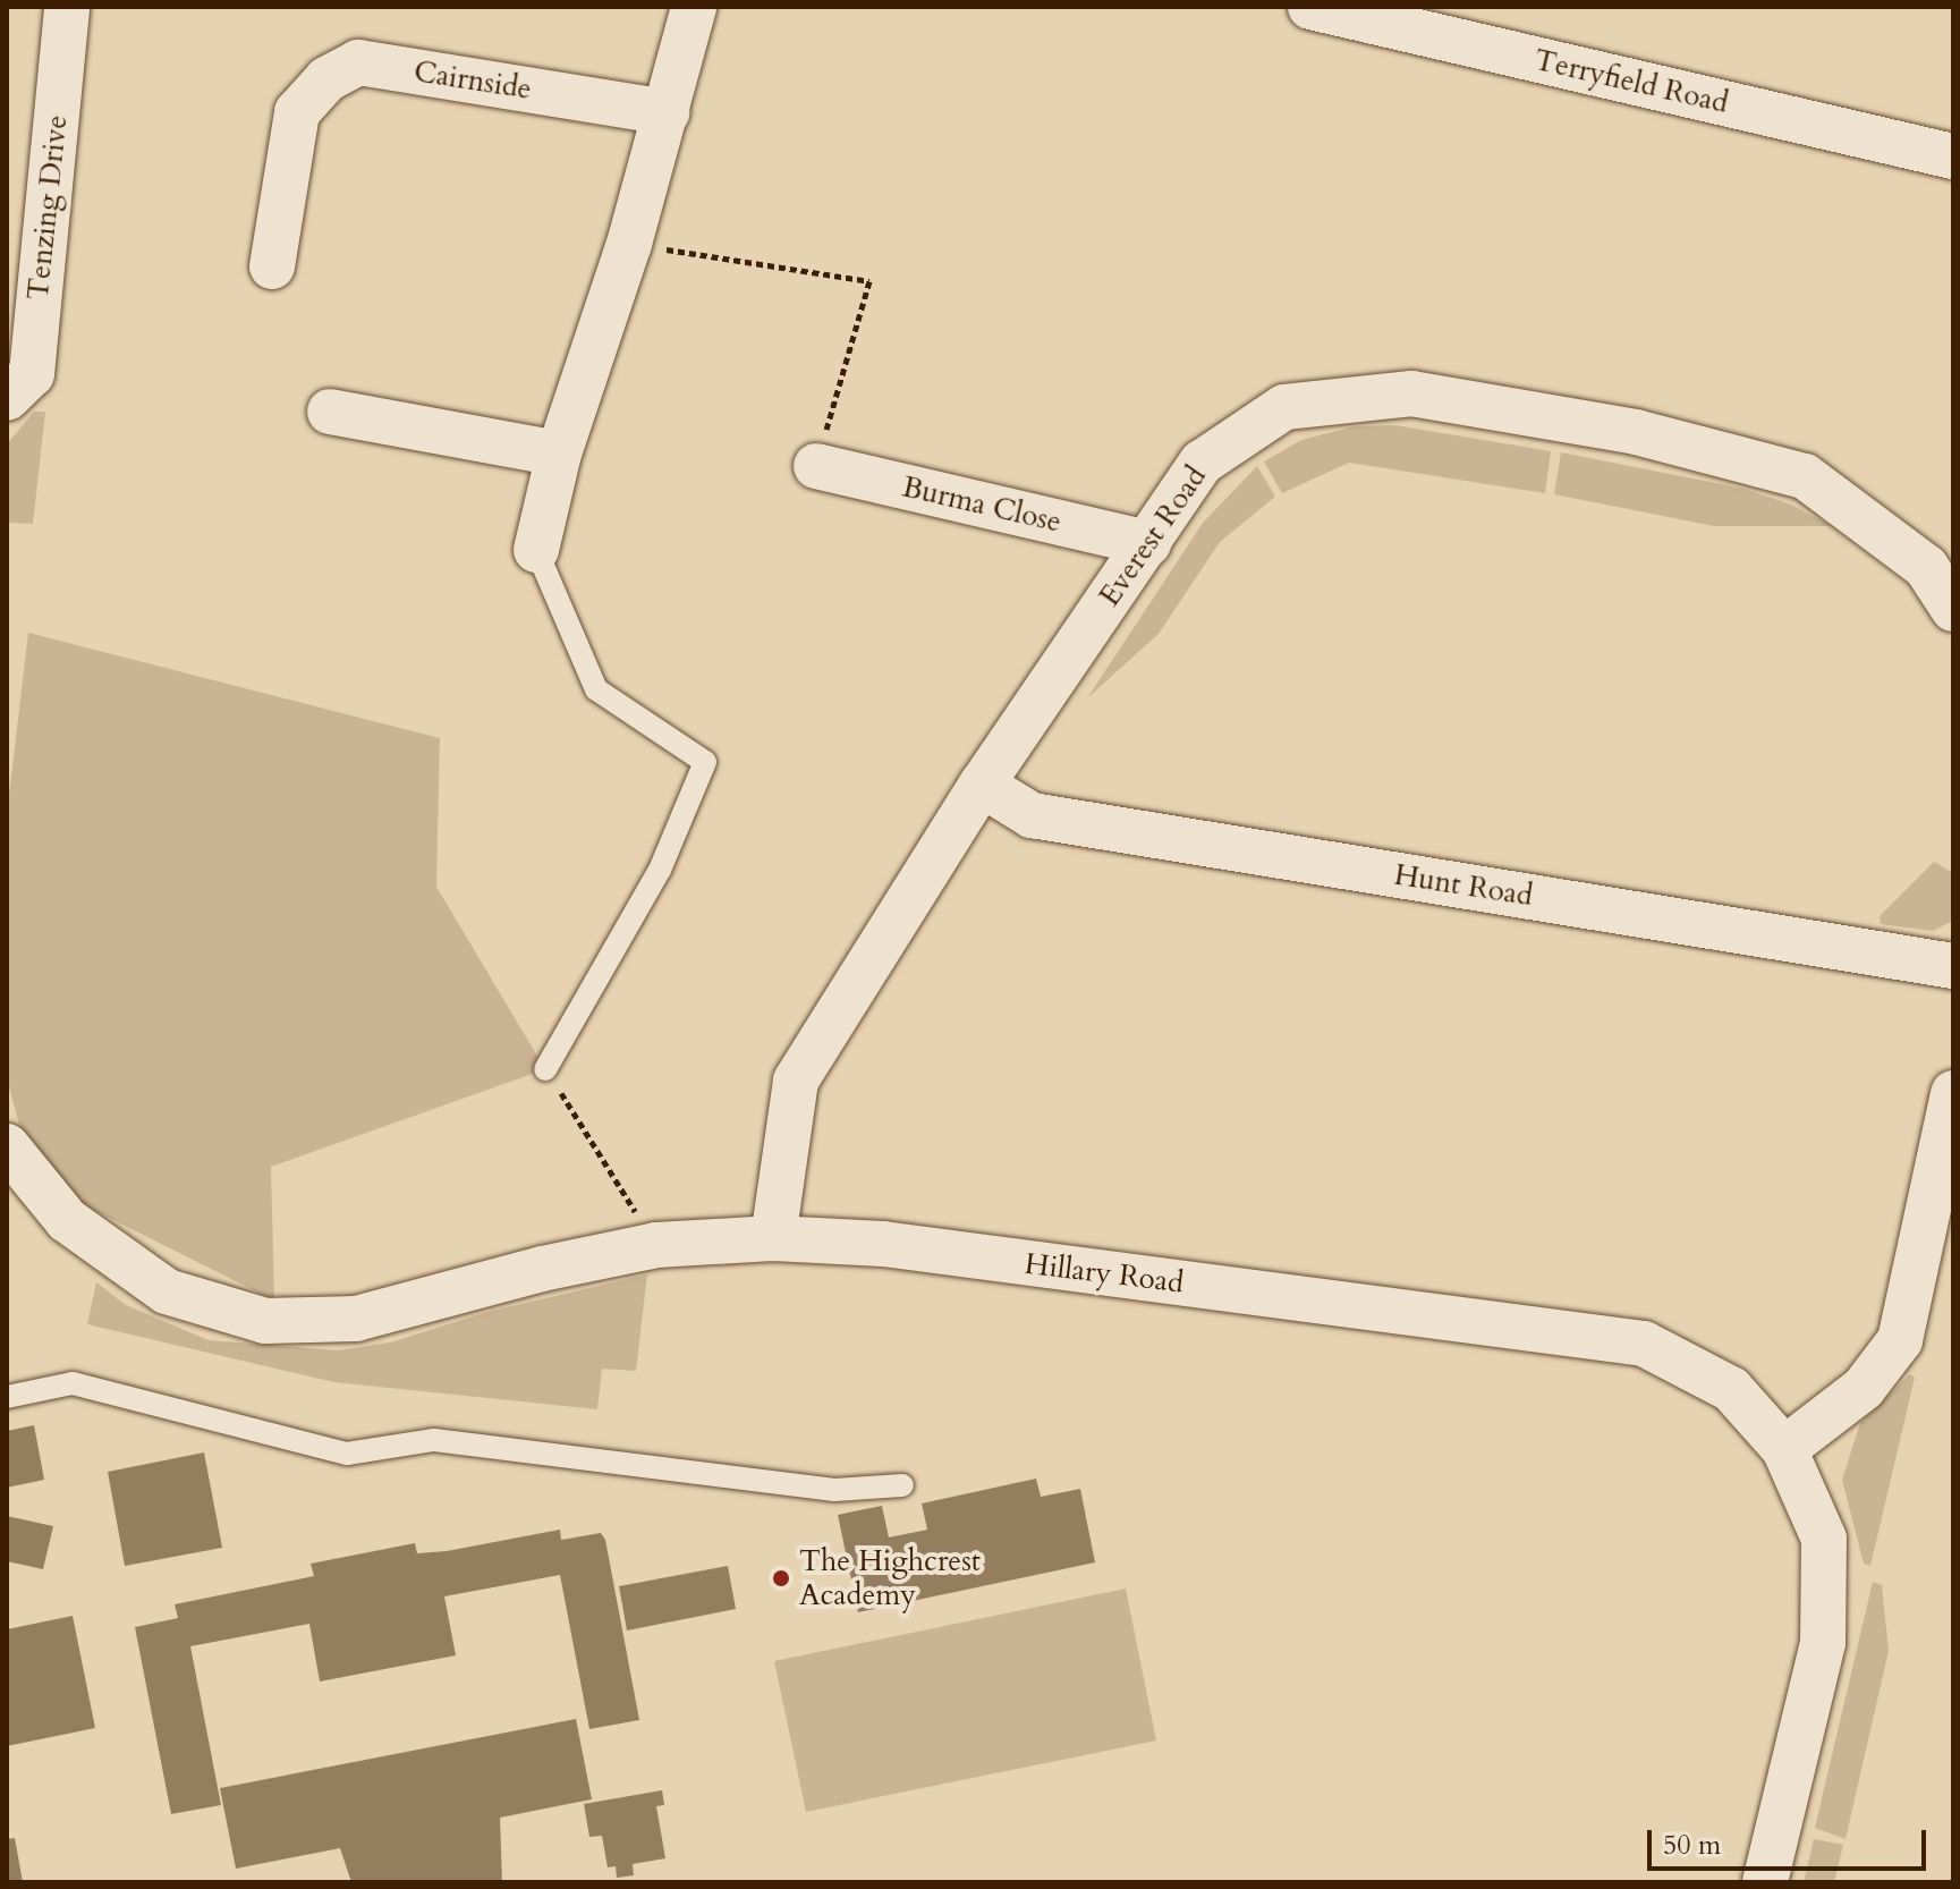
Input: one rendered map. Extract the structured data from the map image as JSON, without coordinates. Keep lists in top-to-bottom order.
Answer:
{
  "streets": {
    "street": [
      "Cairnside",
      "Terryfield Road",
      "Tenzing Drive",
      "Burma Close",
      "Everest Road",
      "Hunt Road",
      "Hillary Road"
    ]
  },
  "crossings": [
    ["Burma Close", "Everest Road"],
    ["Everest Road", "Hunt Road"],
    ["Everest Road", "Hillary Road"]
  ],
  "places": ["The Highcrest Academy"],
  "scale_bar": "50 m"
}
